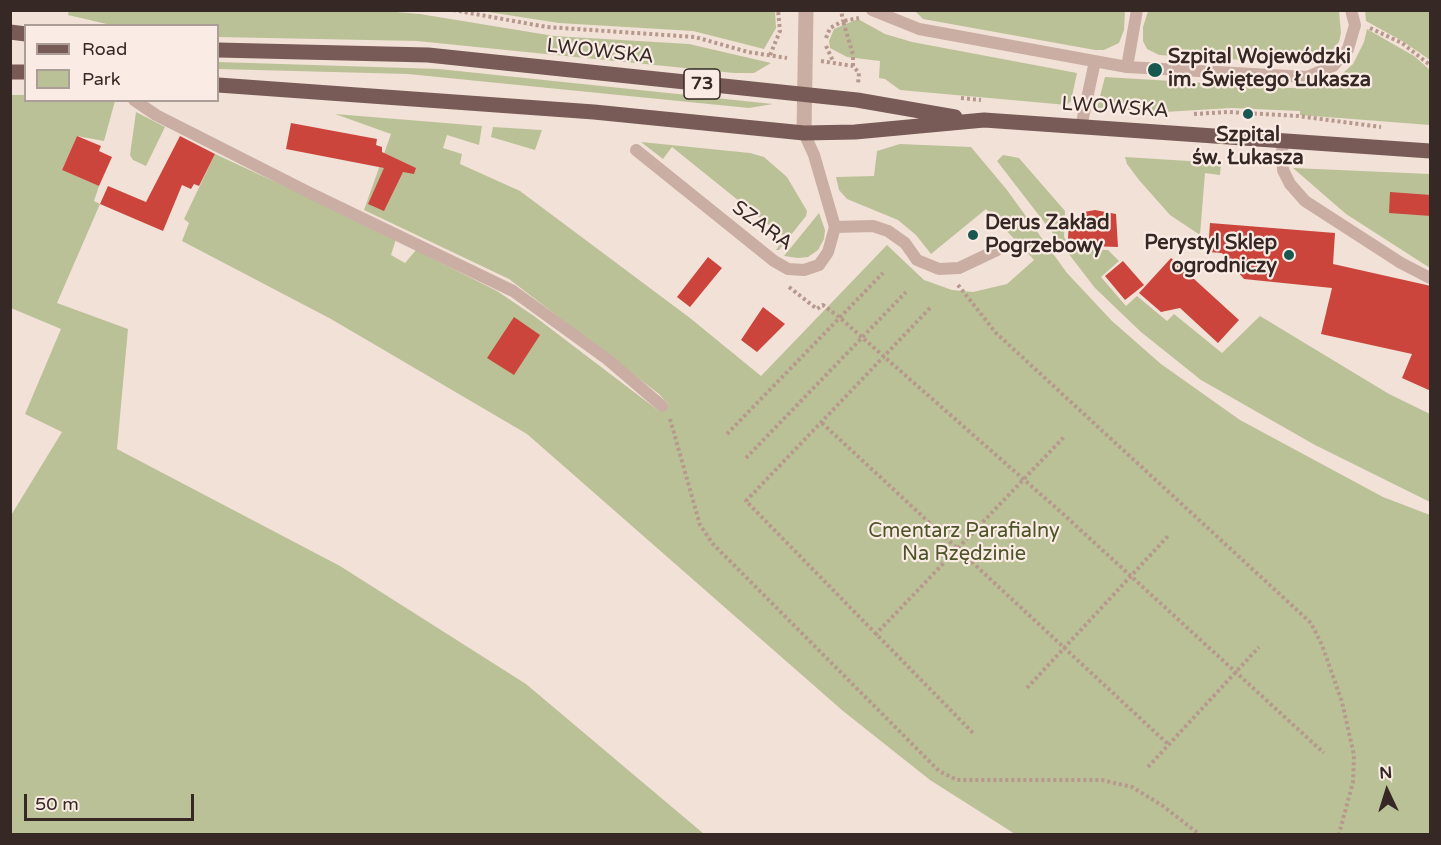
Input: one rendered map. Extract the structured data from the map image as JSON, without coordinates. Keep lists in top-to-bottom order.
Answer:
{
  "streets": {
    "main road": ["LWOWSKA", "73"],
    "lane": ["SZARA"]
  },
  "parks": ["Cmentarz Parafialny Na Rzędzinie"],
  "places": [
    "Szpital Wojewódzki im. Świętego Łukasza",
    "Szpital św. Łukasza",
    "Derus Zakład Pogrzebowy",
    "Perystyl Sklep ogrodniczy"
  ],
  "legend": ["Road", "Park"],
  "scale_bar": "50 m",
  "north": "top"
}
